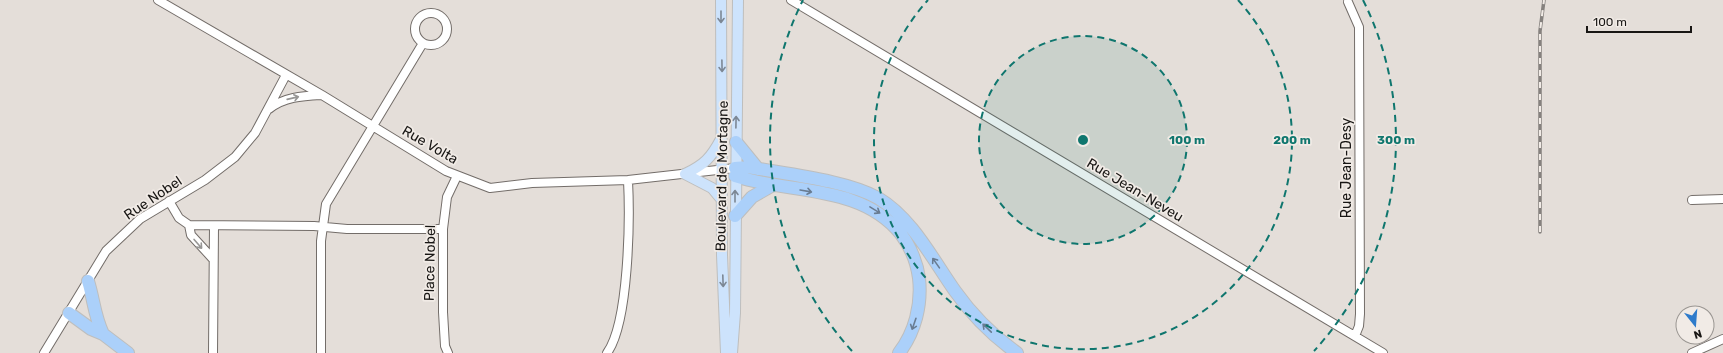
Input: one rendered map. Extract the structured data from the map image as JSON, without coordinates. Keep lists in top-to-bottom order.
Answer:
{
  "streets": {
    "main road": ["Boulevard de Mortagne"],
    "street": [
      "Rue Volta",
      "Rue Jean-Desy",
      "Rue Jean-Neveu",
      "Rue Nobel",
      "Place Nobel"
    ]
  },
  "crossings": [
    ["Rue Volta", "Boulevard de Mortagne"],
    ["Rue Volta", "Rue Nobel"],
    ["Rue Volta", "Place Nobel"],
    ["Rue Jean-Desy", "Rue Jean-Neveu"]
  ],
  "scale_bar": "100 m",
  "north": "bottom",
  "rings": ["100 m", "200 m", "300 m"]
}
